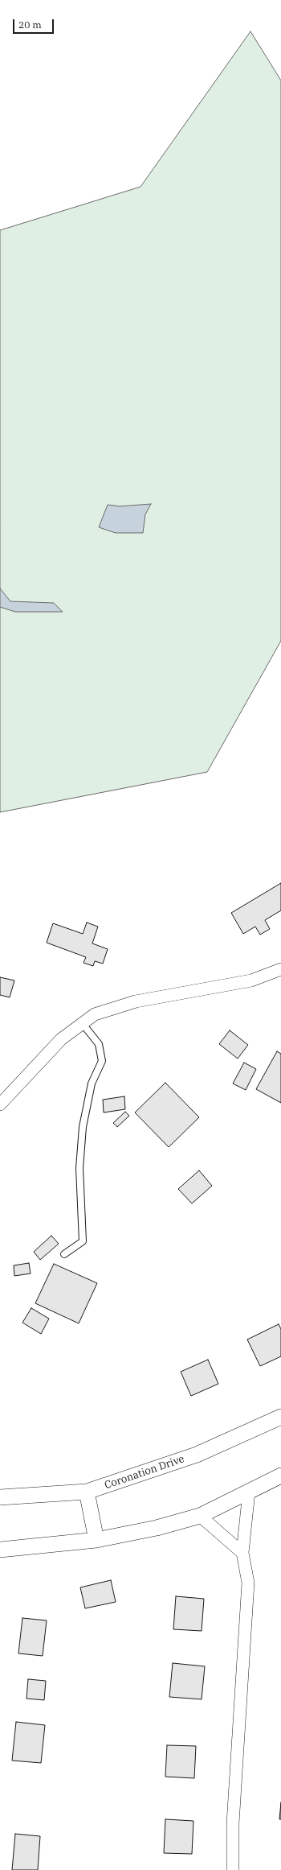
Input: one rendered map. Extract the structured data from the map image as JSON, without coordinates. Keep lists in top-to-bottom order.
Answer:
{
  "streets": {
    "street": ["Coronation Drive"]
  },
  "scale_bar": "20 m"
}
